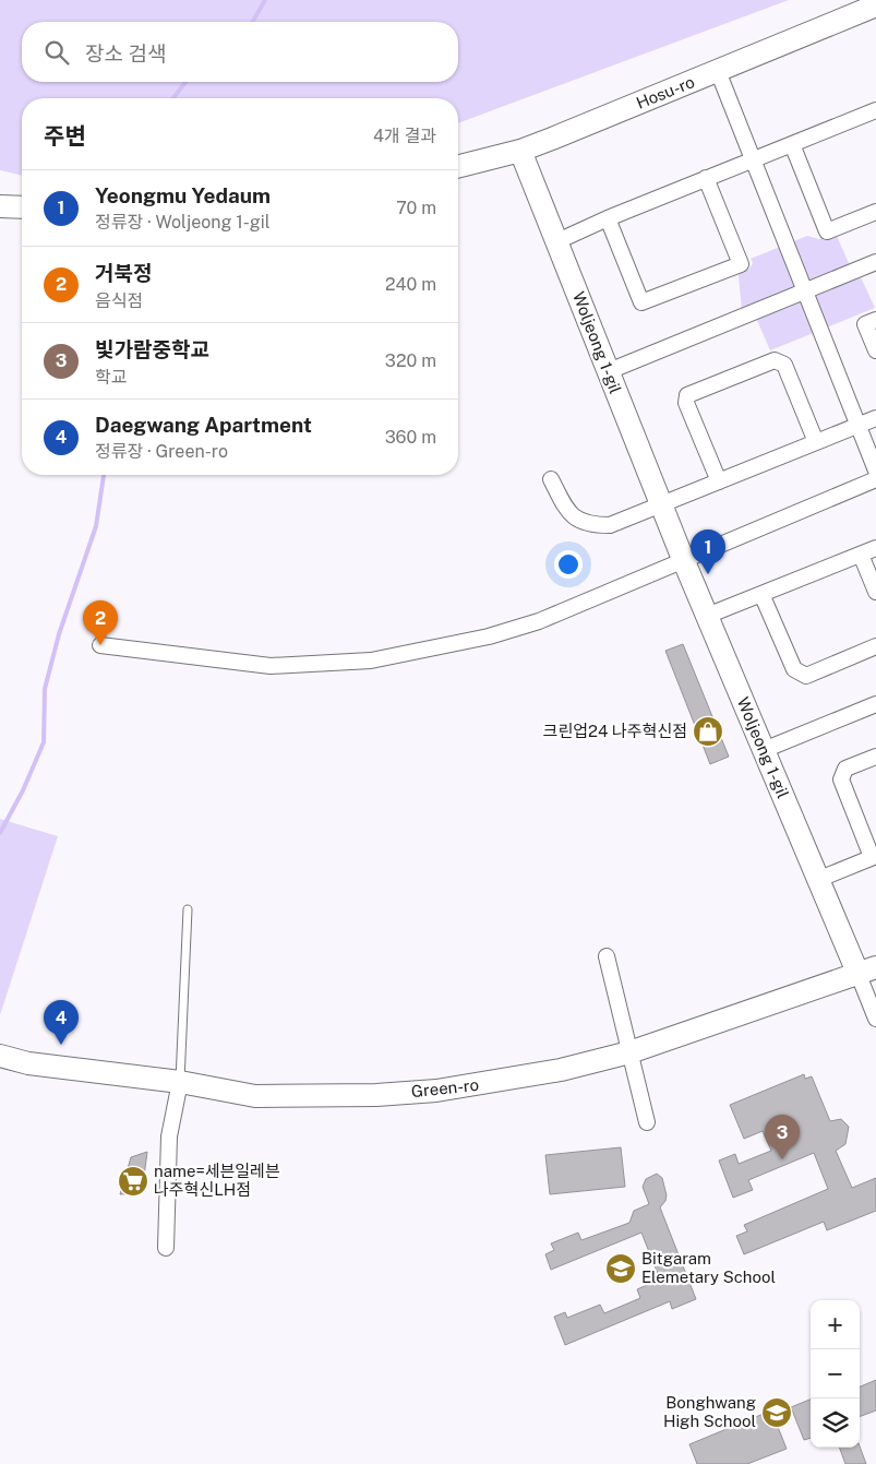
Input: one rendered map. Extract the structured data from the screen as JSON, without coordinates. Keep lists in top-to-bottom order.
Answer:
{
  "streets": {
    "street": ["Hosu-ro", "Woljeong 1-gil", "Green-ro"]
  },
  "crossings": [
    ["Hosu-ro", "Woljeong 1-gil"],
    ["Woljeong 1-gil", "Green-ro"]
  ],
  "places": {
    "shop": ["크린업24 나주혁신점"],
    "supermarket": ["name=세븐일레븐 나주혁신LH점"],
    "school or university": ["Bitgaram Elemetary School", "Bonghwang High School"]
  },
  "page": {
    "search": "장소 검색",
    "heading": ["주변", "4개 결과"],
    "list": [
      {
        "mark": "1",
        "name": "Yeongmu Yedaum",
        "note": "정류장 · Woljeong 1-gil",
        "value": "70 m"
      },
      {
        "mark": "2",
        "name": "거북정",
        "note": "음식점",
        "value": "240 m"
      },
      {
        "mark": "3",
        "name": "빛가람중학교",
        "note": "학교",
        "value": "320 m"
      },
      {
        "mark": "4",
        "name": "Daegwang Apartment",
        "note": "정류장 · Green-ro",
        "value": "360 m"
      }
    ],
    "pins": [
      "1",
      "2",
      "4",
      "3"
    ],
    "map_buttons": ["+", "−"]
  }
}
